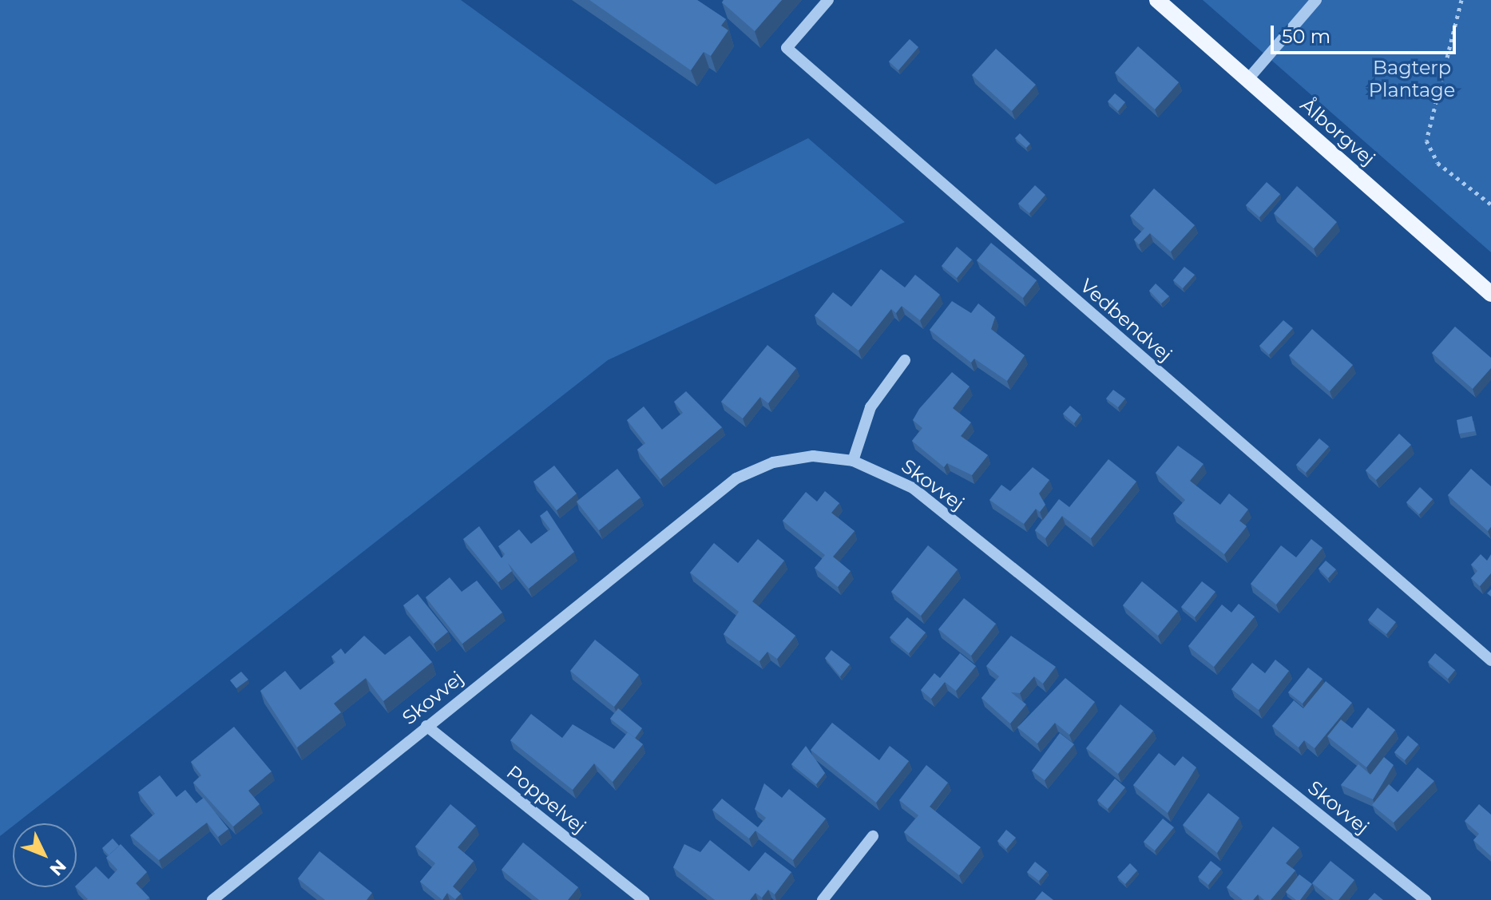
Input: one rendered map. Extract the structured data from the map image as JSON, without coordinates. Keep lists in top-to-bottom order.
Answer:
{
  "streets": {
    "main road": ["Ålborgvej"],
    "street": ["Vedbendvej", "Skovvej", "Poppelvej"]
  },
  "crossings": [
    ["Skovvej", "Poppelvej"]
  ],
  "parks": ["Bagterp Plantage"],
  "scale_bar": "50 m",
  "north": "bottom right"
}
